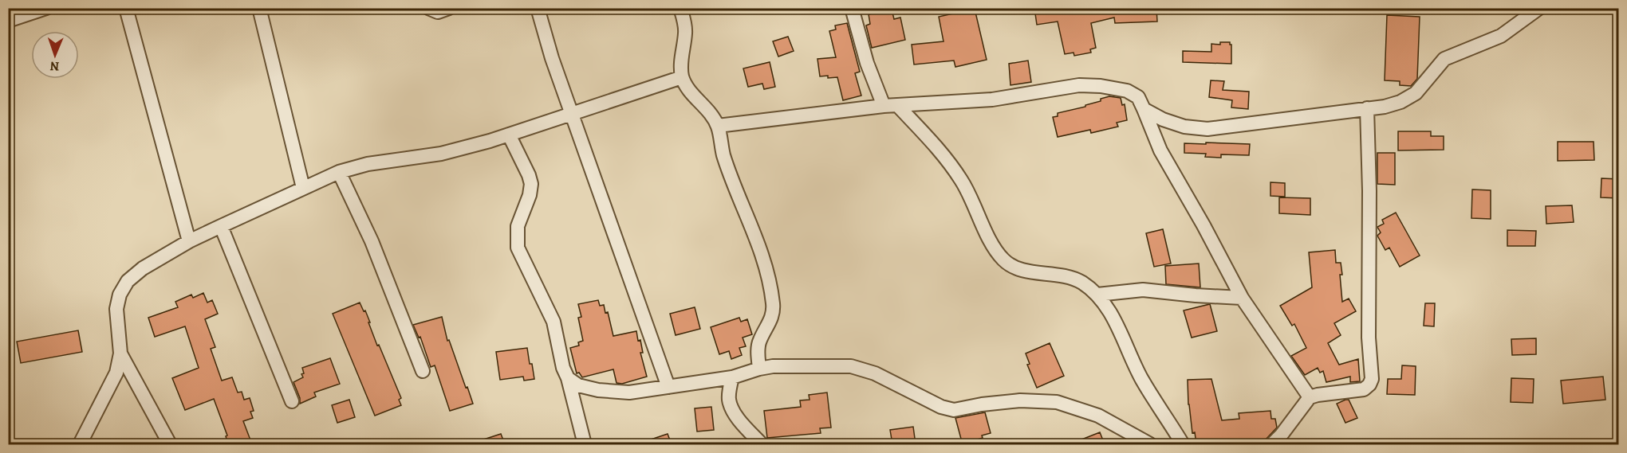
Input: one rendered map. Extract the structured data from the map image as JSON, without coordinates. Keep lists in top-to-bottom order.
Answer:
{
  "north": "bottom"
}
